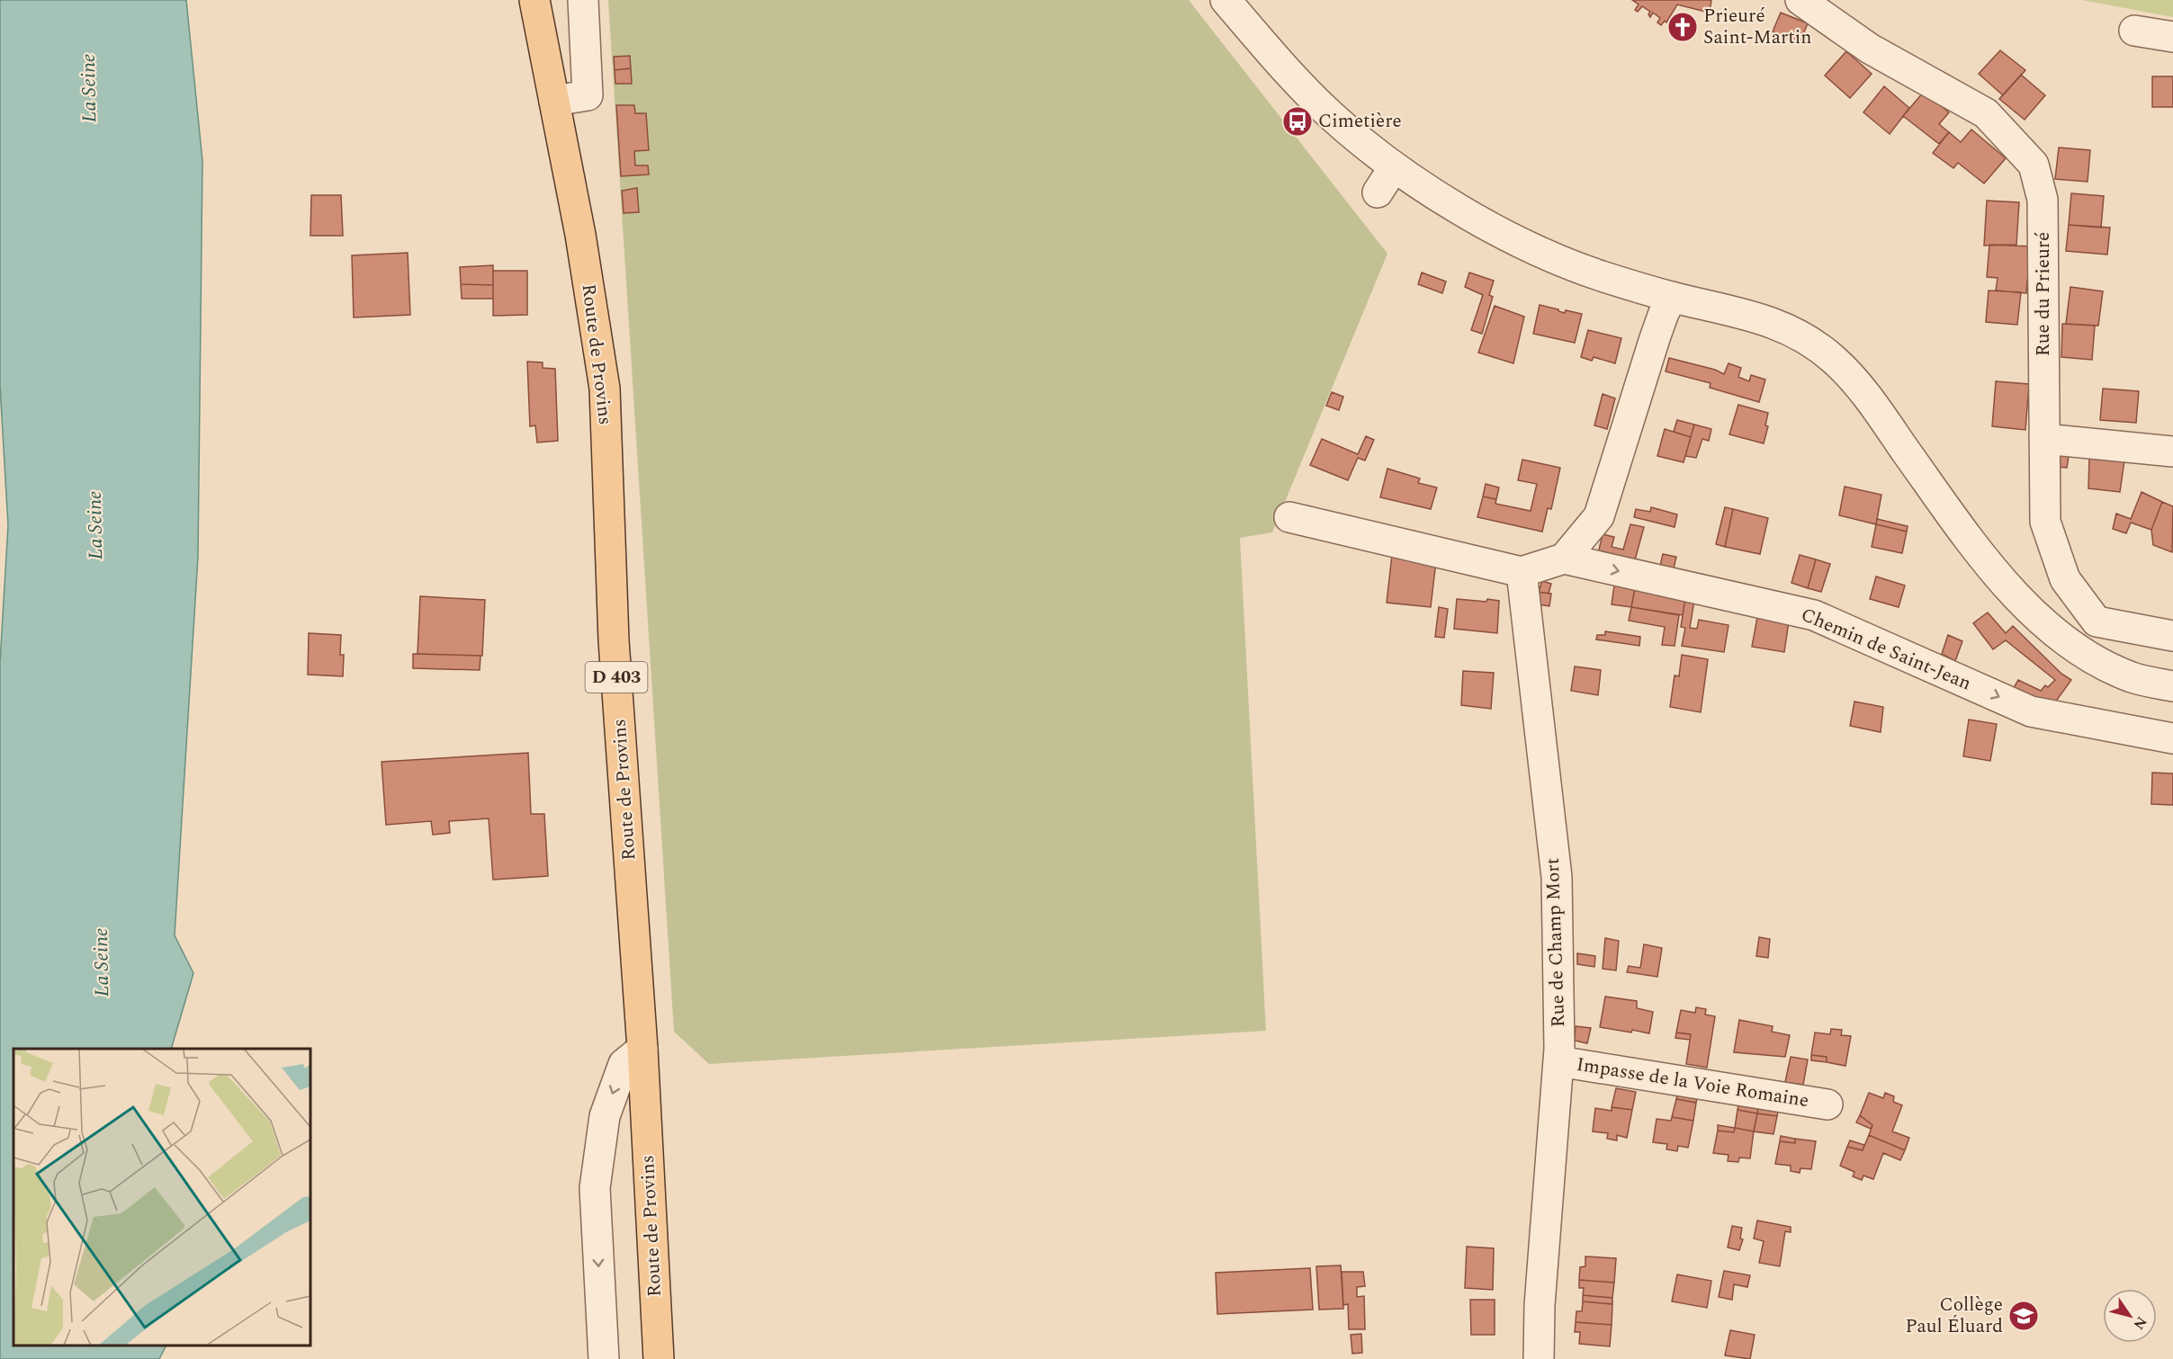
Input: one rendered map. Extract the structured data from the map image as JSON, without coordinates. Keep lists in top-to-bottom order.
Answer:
{
  "streets": {
    "main road": ["Route de Provins", "D 403"],
    "street": [
      "Rue du Prieuré",
      "Chemin de Saint-Jean",
      "Rue de Champ Mort",
      "Impasse de la Voie Romaine"
    ]
  },
  "crossings": [
    ["Rue de Champ Mort", "Impasse de la Voie Romaine"]
  ],
  "one_way": ["Chemin de Saint-Jean"],
  "water": ["La Seine"],
  "places": {
    "church": ["Prieuré Saint-Martin"],
    "bus stop": ["Cimetière"],
    "school or university": ["Collège Paul Éluard"]
  },
  "north": "bottom right"
}
